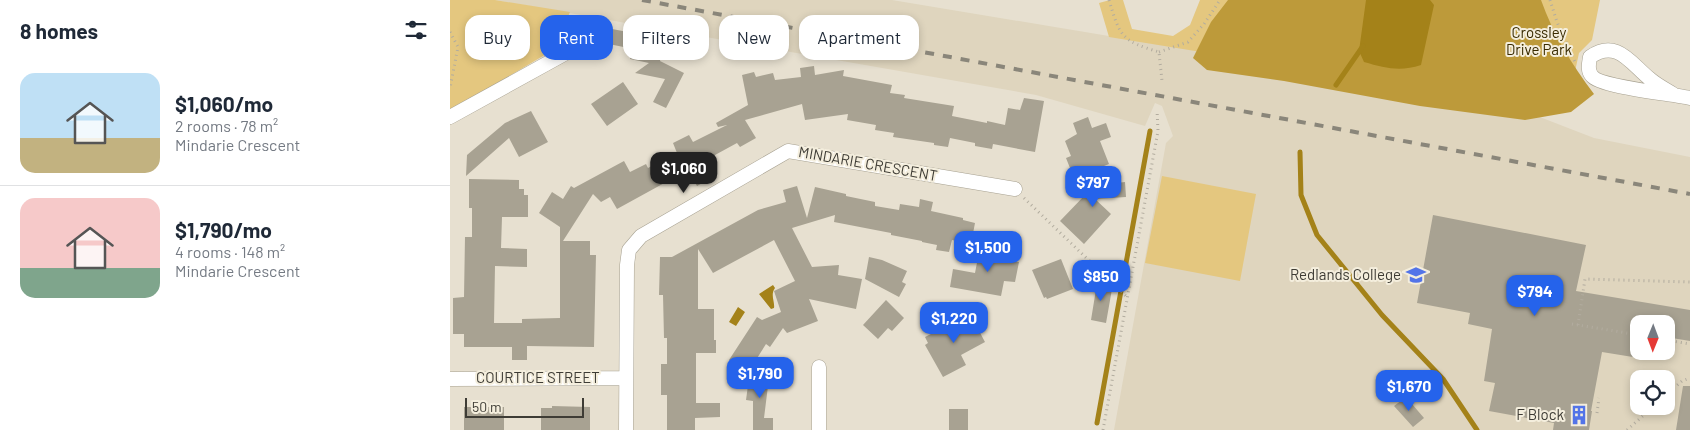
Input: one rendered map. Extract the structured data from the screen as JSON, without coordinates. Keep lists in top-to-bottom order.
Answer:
{
  "streets": {
    "street": ["MINDARIE CRESCENT", "COURTICE STREET"]
  },
  "crossings": [
    ["MINDARIE CRESCENT", "COURTICE STREET"]
  ],
  "parks": ["Crossley Drive Park"],
  "places": {
    "school or university": ["Redlands College"],
    "building": ["F Block"]
  },
  "scale_bar": "50 m",
  "north": "bottom",
  "page": {
    "heading": "8 homes",
    "chip": [
      "Buy",
      "Rent",
      "Filters",
      "New",
      "Apartment"
    ],
    "list": [
      {
        "name": "$1,060/mo",
        "note": "2 rooms · 78 m² · Mindarie Crescent"
      },
      {
        "name": "$1,790/mo",
        "note": "4 rooms · 148 m² · Mindarie Crescent"
      }
    ],
    "price": [
      "$1,060",
      "$797",
      "$1,500",
      "$850",
      "$794",
      "$1,220",
      "$1,790",
      "$1,670"
    ],
    "scale": "50 m"
  }
}
